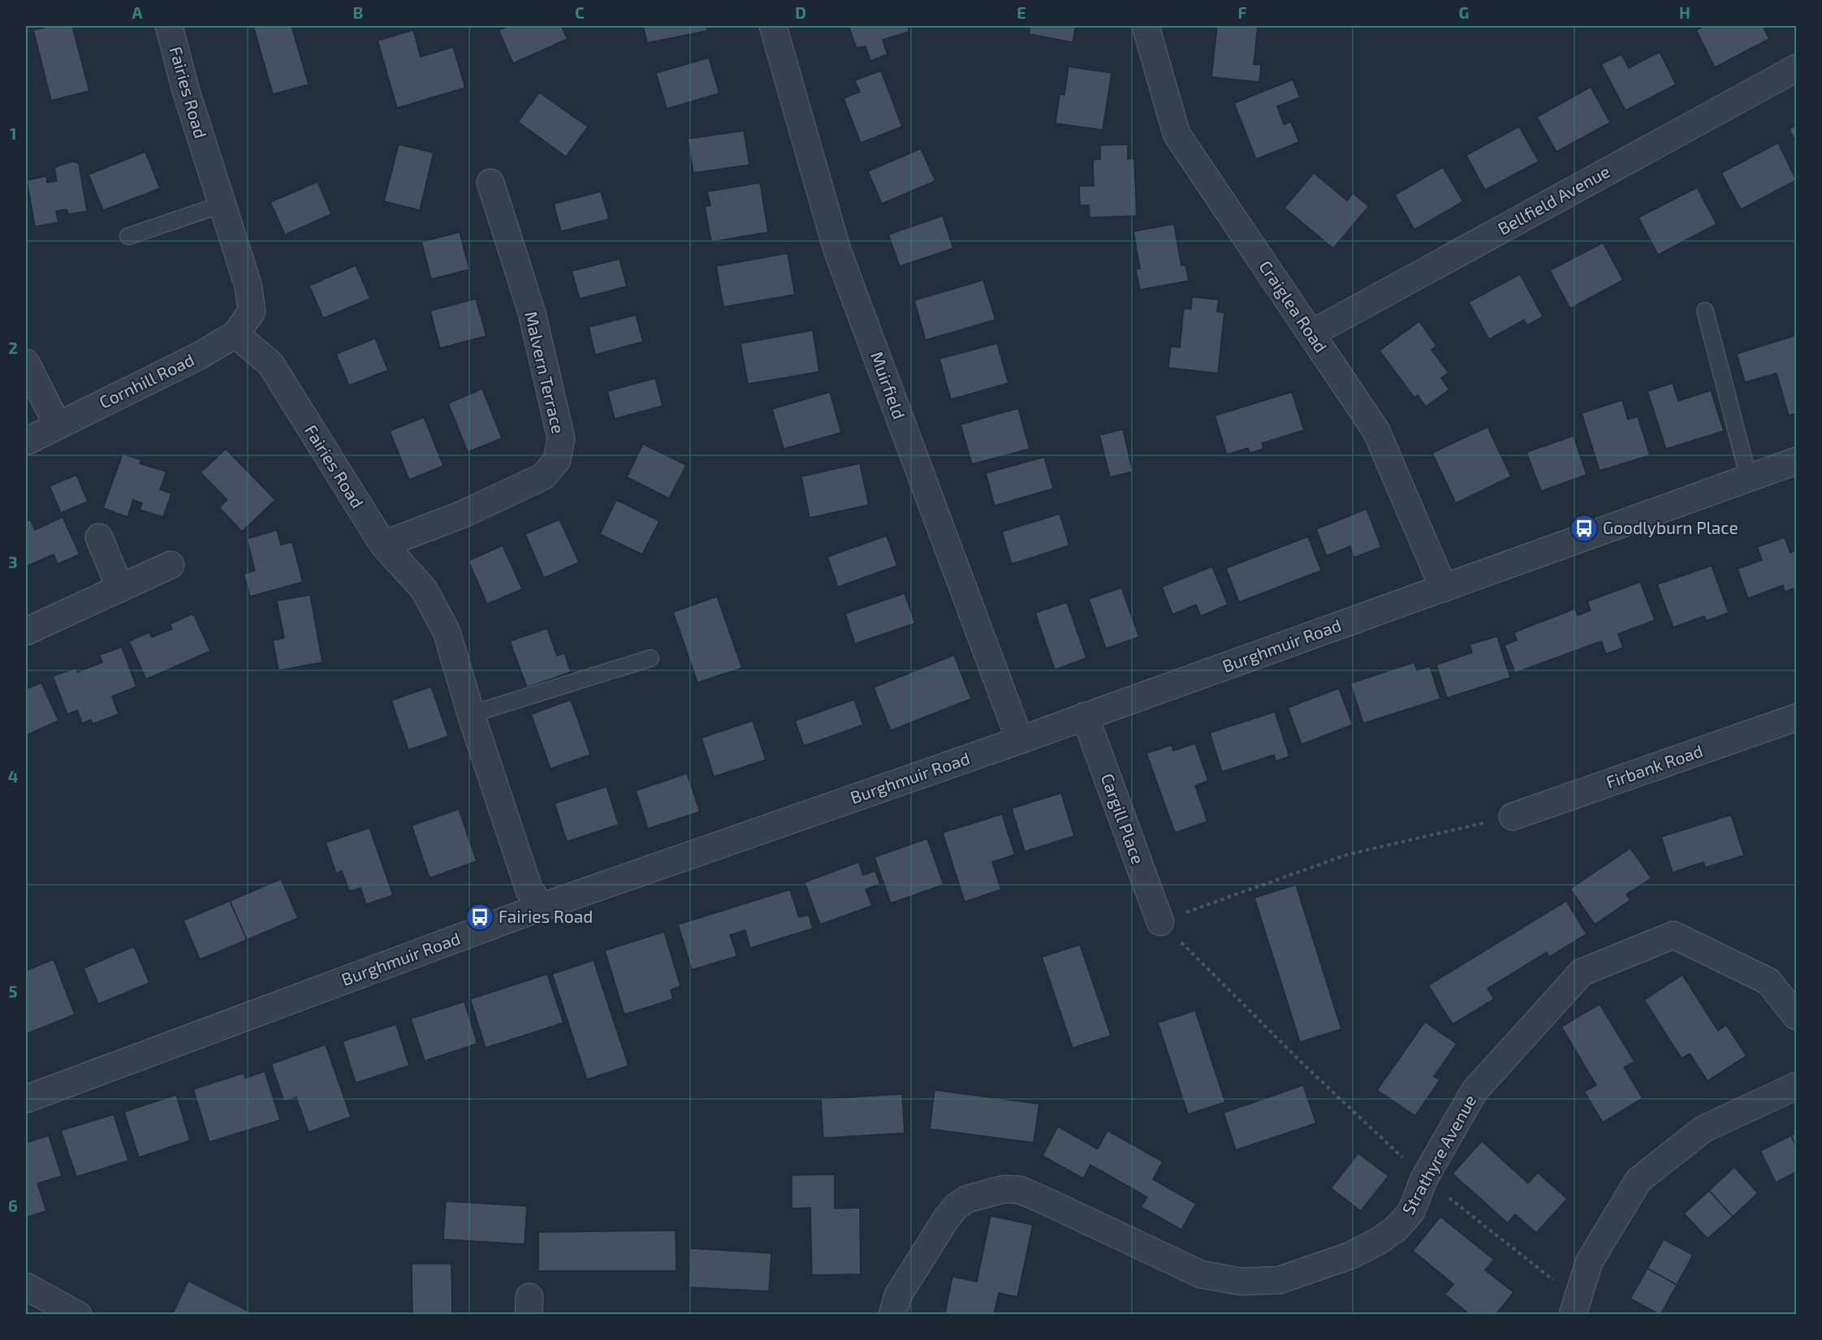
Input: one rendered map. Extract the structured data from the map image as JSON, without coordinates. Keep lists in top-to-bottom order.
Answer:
{
  "streets": {
    "street": [
      "Fairies Road",
      "Bellfield Avenue",
      "Craiglea Road",
      "Malvern Terrace",
      "Cornhill Road",
      "Muirfield",
      "Burghmuir Road",
      "Firbank Road",
      "Cargill Place",
      "Strathyre Avenue"
    ]
  },
  "crossings": [
    ["Fairies Road", "Malvern Terrace"],
    ["Fairies Road", "Cornhill Road"],
    ["Fairies Road", "Burghmuir Road"],
    ["Bellfield Avenue", "Craiglea Road"],
    ["Craiglea Road", "Burghmuir Road"],
    ["Muirfield", "Burghmuir Road"],
    ["Burghmuir Road", "Cargill Place"]
  ],
  "places": {
    "bus stop": ["Goodlyburn Place", "Fairies Road"]
  },
  "grid": {
    "columns": [
      "A",
      "B",
      "C",
      "D",
      "E",
      "F",
      "G",
      "H"
    ],
    "rows": [
      "1",
      "2",
      "3",
      "4",
      "5",
      "6"
    ]
  }
}
